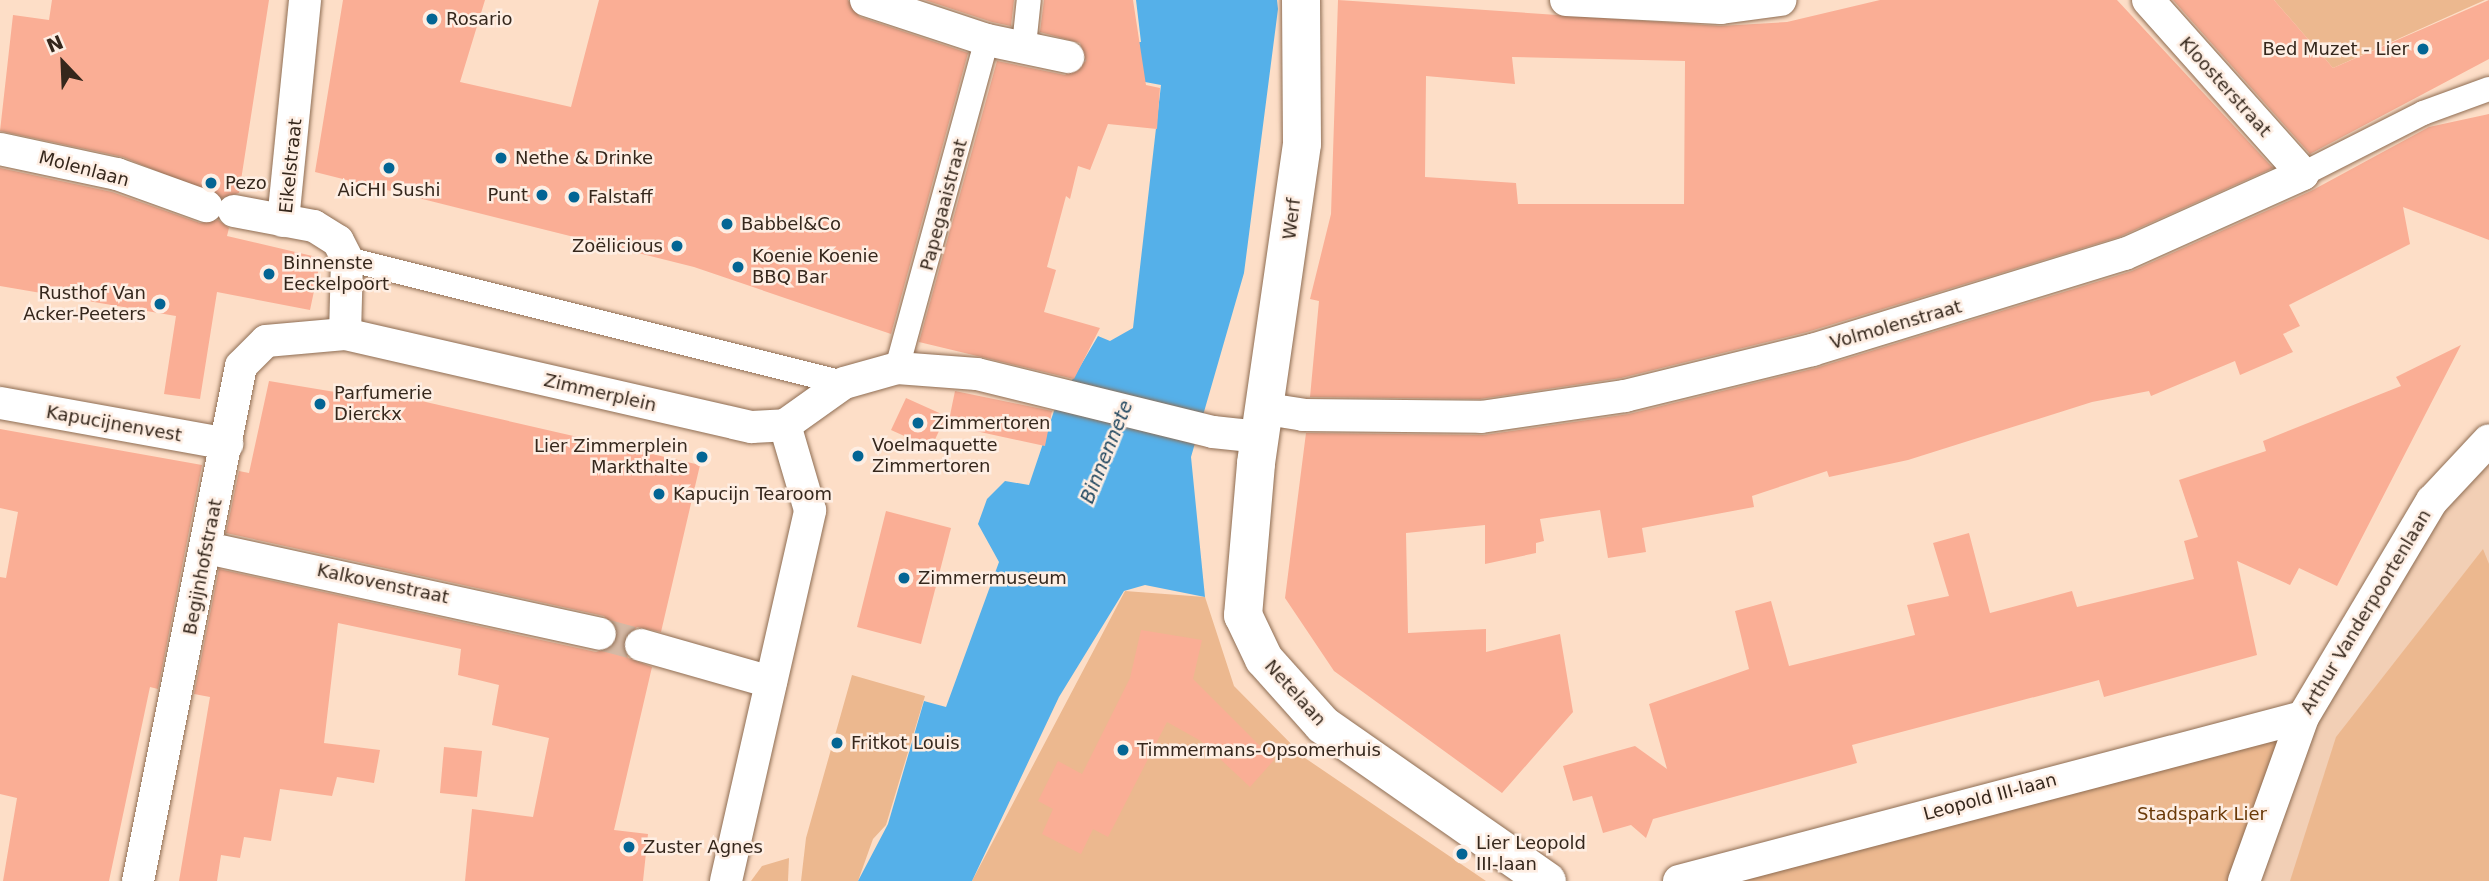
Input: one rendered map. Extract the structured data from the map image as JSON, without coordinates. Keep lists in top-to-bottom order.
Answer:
{
  "streets": {
    "street": [
      "Kloosterstraat",
      "Eikelstraat",
      "Molenlaan",
      "Papegaaistraat",
      "Werf",
      "Volmolenstraat",
      "Zimmerplein",
      "Kapucijnenvest",
      "Begijnhofstraat",
      "Kalkovenstraat",
      "Arthur Vanderpoortenlaan",
      "Netelaan",
      "Leopold III-laan"
    ]
  },
  "crossings": [
    ["Kloosterstraat", "Volmolenstraat"],
    ["Eikelstraat", "Molenlaan"],
    ["Werf", "Volmolenstraat"],
    ["Werf", "Netelaan"],
    ["Volmolenstraat", "Netelaan"],
    ["Zimmerplein", "Begijnhofstraat"],
    ["Kapucijnenvest", "Begijnhofstraat"],
    ["Begijnhofstraat", "Kalkovenstraat"],
    ["Arthur Vanderpoortenlaan", "Leopold III-laan"]
  ],
  "water": ["Binnennete"],
  "parks": ["Stadspark Lier"],
  "places": [
    "Rosario",
    "Bed Muzet - Lier",
    "Nethe & Drinke",
    "AiCHI Sushi",
    "Pezo",
    "Punt",
    "Falstaff",
    "Babbel&Co",
    "Zoëlicious",
    "Koenie Koenie BBQ Bar",
    "Binnenste Eeckelpoort",
    "Rusthof Van Acker-Peeters",
    "Parfumerie Dierckx",
    "Zimmertoren",
    "Voelmaquette Zimmertoren",
    "Lier Zimmerplein Markthalte",
    "Kapucijn Tearoom",
    "Zimmermuseum",
    "Fritkot Louis",
    "Timmermans-Opsomerhuis",
    "Zuster Agnes",
    "Lier Leopold III-laan"
  ],
  "north": "top left"
}
